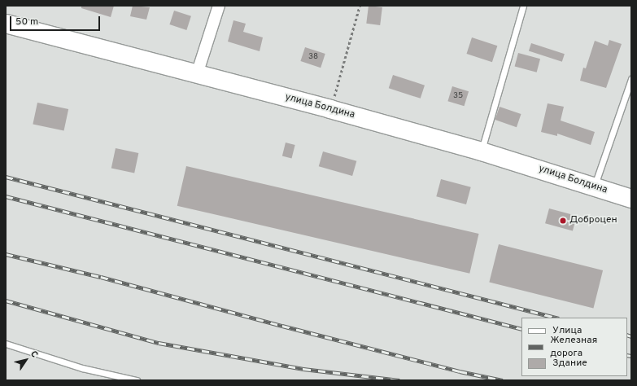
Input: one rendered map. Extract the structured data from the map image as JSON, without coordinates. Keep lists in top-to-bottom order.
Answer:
{
  "streets": {
    "main road": ["улица Болдина"]
  },
  "places": ["Доброцен"],
  "house_numbers": ["38", "35"],
  "legend": ["Улица", "Железная дорога", "Здание"],
  "scale_bar": "50 m",
  "north": "top right"
}
